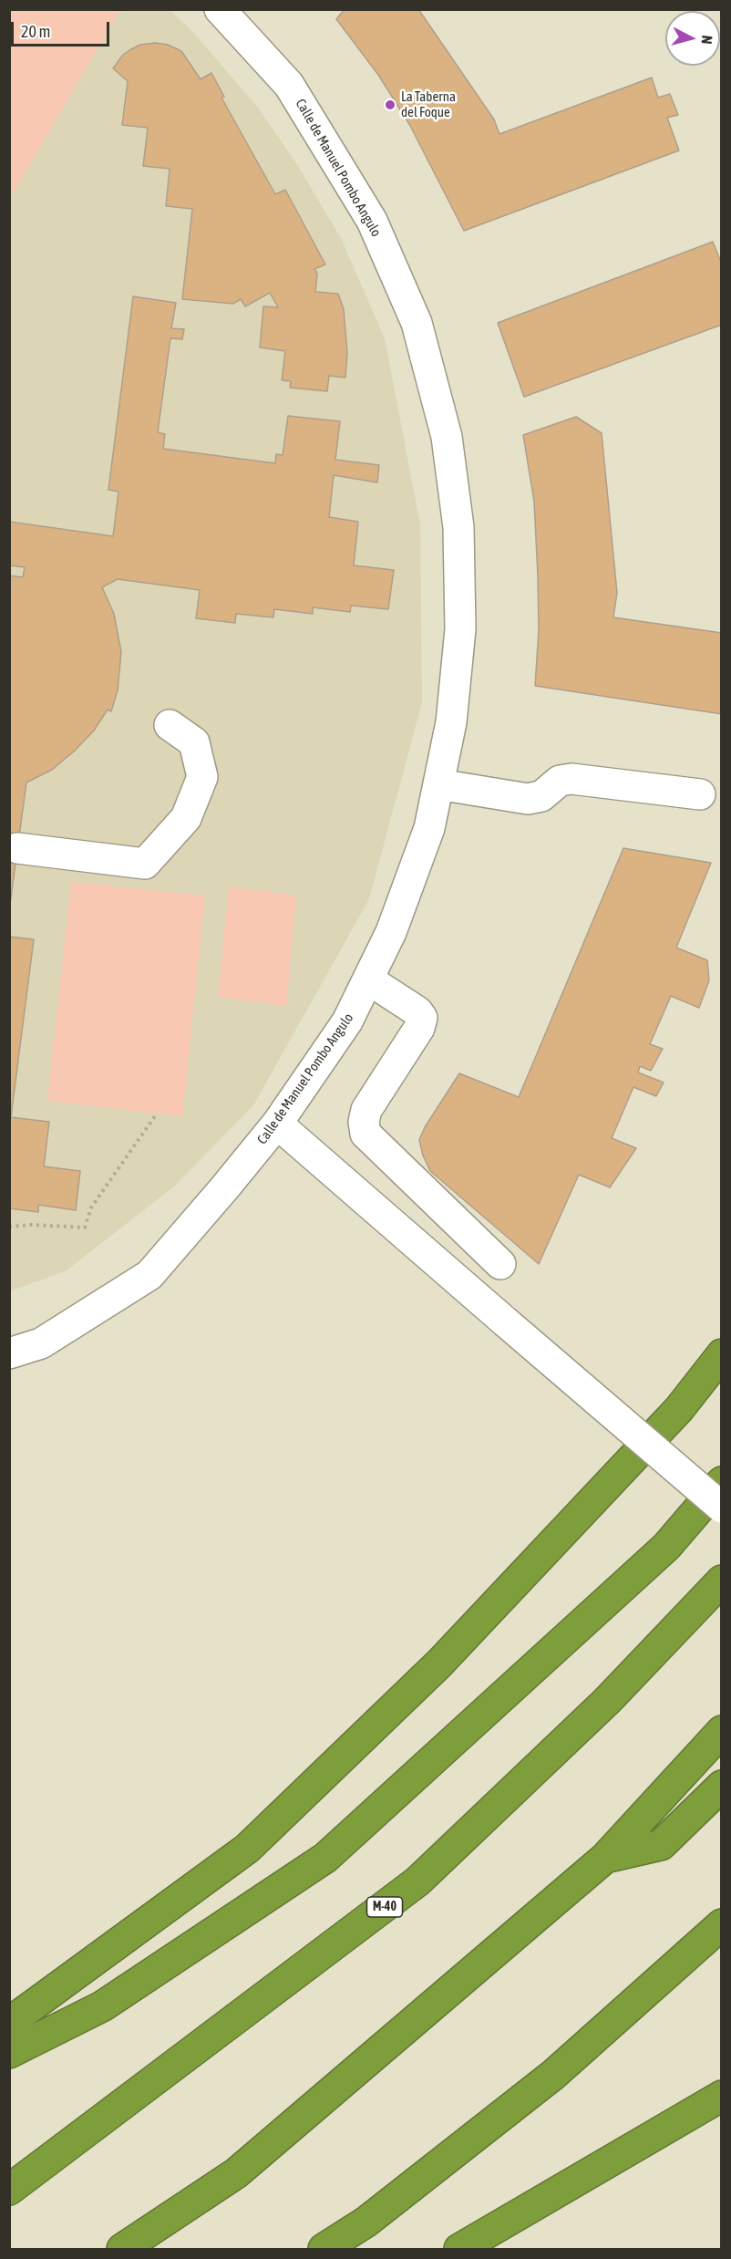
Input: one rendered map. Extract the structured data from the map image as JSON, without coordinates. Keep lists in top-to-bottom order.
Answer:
{
  "streets": {
    "highway": ["M-40"],
    "street": ["Calle de Manuel Pombo Angulo"]
  },
  "places": ["La Taberna del Foque"],
  "scale_bar": "20 m",
  "north": "right"
}
